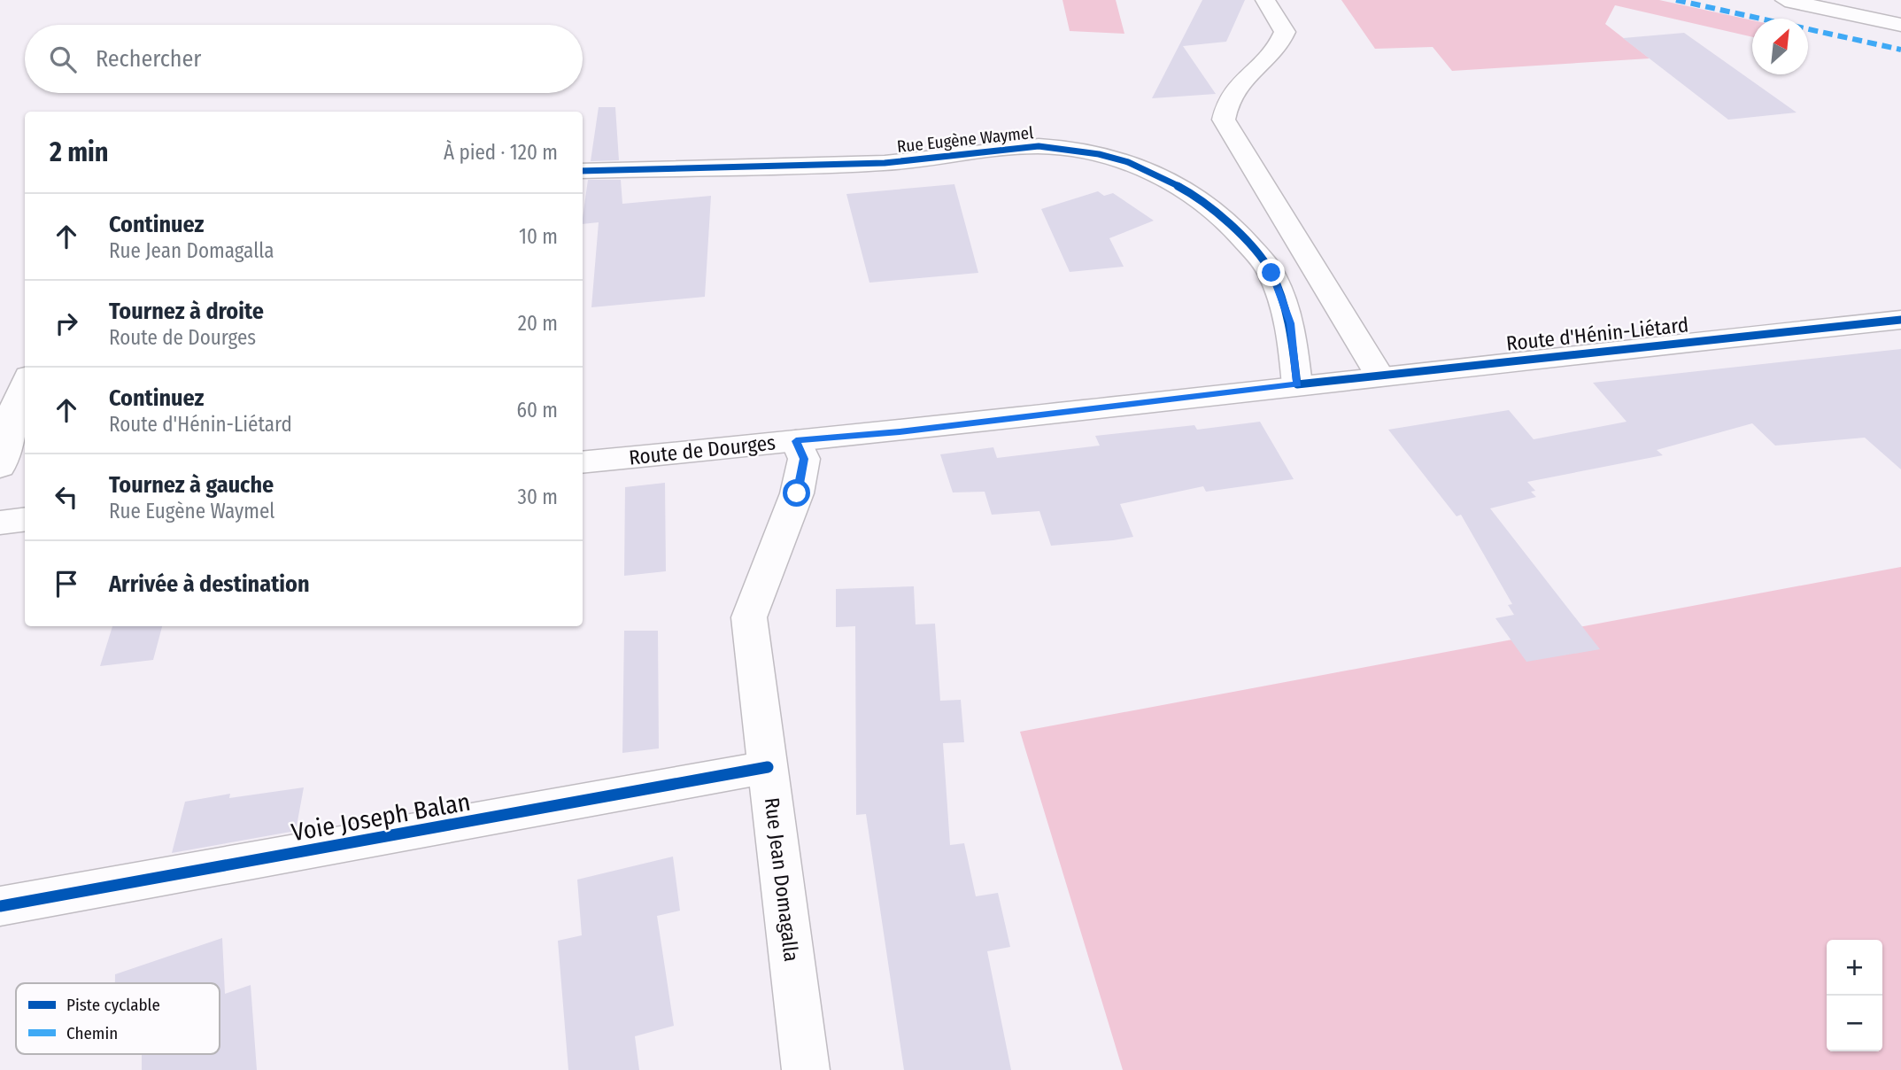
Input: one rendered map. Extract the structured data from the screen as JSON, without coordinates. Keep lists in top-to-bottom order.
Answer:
{
  "streets": {
    "main road": [
      "Rue Eugène Waymel",
      "Route d'Hénin-Liétard",
      "Route de Dourges",
      "Voie Joseph Balan",
      "Rue Jean Domagalla"
    ]
  },
  "crossings": [
    ["Rue Eugène Waymel", "Route d'Hénin-Liétard"],
    ["Route d'Hénin-Liétard", "Route de Dourges"],
    ["Route de Dourges", "Rue Jean Domagalla"],
    ["Voie Joseph Balan", "Rue Jean Domagalla"]
  ],
  "legend": ["Piste cyclable", "Chemin"],
  "north": "top right",
  "page": {
    "search": "Rechercher",
    "heading": ["2 min", "À pied · 120 m"],
    "list": [
      ["Continuez", "Rue Jean Domagalla", "10 m"],
      ["Tournez à droite", "Route de Dourges", "20 m"],
      ["Continuez", "Route d'Hénin-Liétard", "60 m"],
      ["Tournez à gauche", "Rue Eugène Waymel", "30 m"],
      "Arrivée à destination"
    ],
    "map_buttons": ["+", "−"]
  }
}
